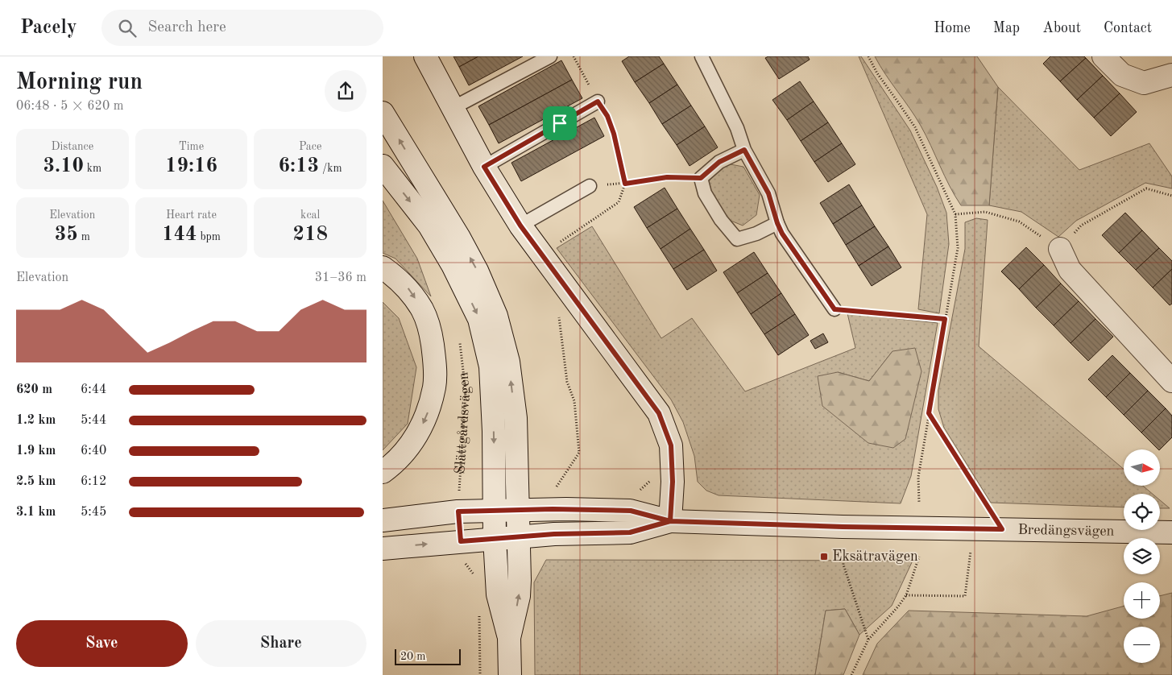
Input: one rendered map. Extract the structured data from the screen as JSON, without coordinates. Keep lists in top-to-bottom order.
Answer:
{
  "streets": {
    "street": ["Bredängsvägen"],
    "path": ["Slättgårdsvägen"]
  },
  "crossings": [
    ["Slättgårdsvägen", "Bredängsvägen"]
  ],
  "places": {
    "transit": ["Eksätravägen"]
  },
  "scale_bar": "20 m",
  "north": "right",
  "page": {
    "header": "Pacely",
    "search": "Search here",
    "nav": [
      "Home",
      "Map",
      "About",
      "Contact"
    ],
    "heading": ["Morning run", "06:48 · 5 × 620 m"],
    "stats": [
      ["Distance", "3.10 km"],
      ["Time", "19:16"],
      ["Pace", "6:13 /km"],
      ["Elevation", "35 m"],
      ["Heart rate", "144 bpm"],
      ["kcal", "218"]
    ],
    "chart": ["Elevation", "31–36 m"],
    "list": [
      {
        "name": "620 m",
        "note": "6:44"
      },
      {
        "name": "1.2 km",
        "note": "5:44"
      },
      {
        "name": "1.9 km",
        "note": "6:40"
      },
      {
        "name": "2.5 km",
        "note": "6:12"
      },
      {
        "name": "3.1 km",
        "note": "5:45"
      }
    ],
    "map_buttons": ["+", "−"],
    "buttons": ["Save", "Share"],
    "scale": "20 m"
  }
}
